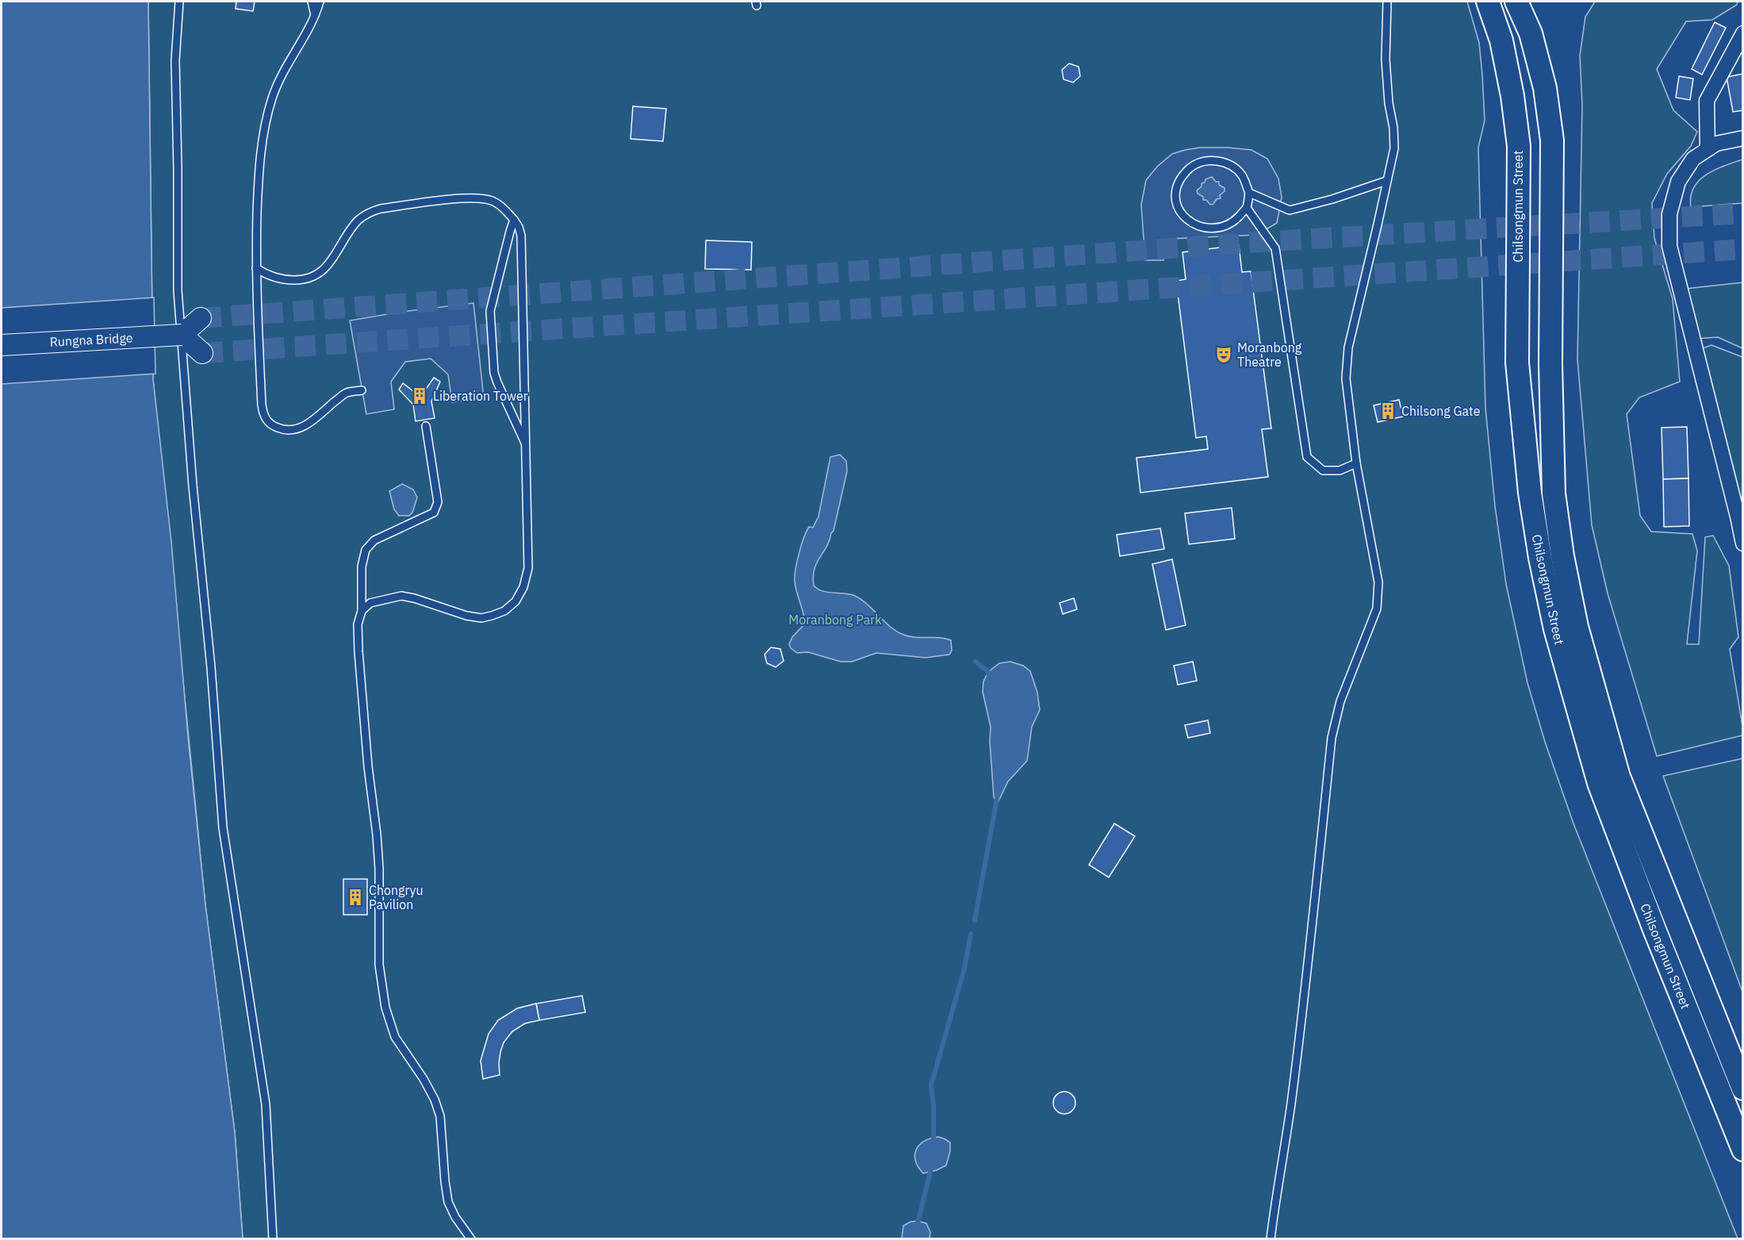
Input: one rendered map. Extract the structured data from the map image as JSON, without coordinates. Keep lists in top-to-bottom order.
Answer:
{
  "streets": {
    "main road": ["Chilsongmun Street", "Rungna Bridge"]
  },
  "parks": ["Moranbong Park"],
  "places": {
    "theatre": ["Moranbong Theatre"],
    "building": ["Liberation Tower", "Chilsong Gate", "Chongryu Pavilion"]
  }
}
